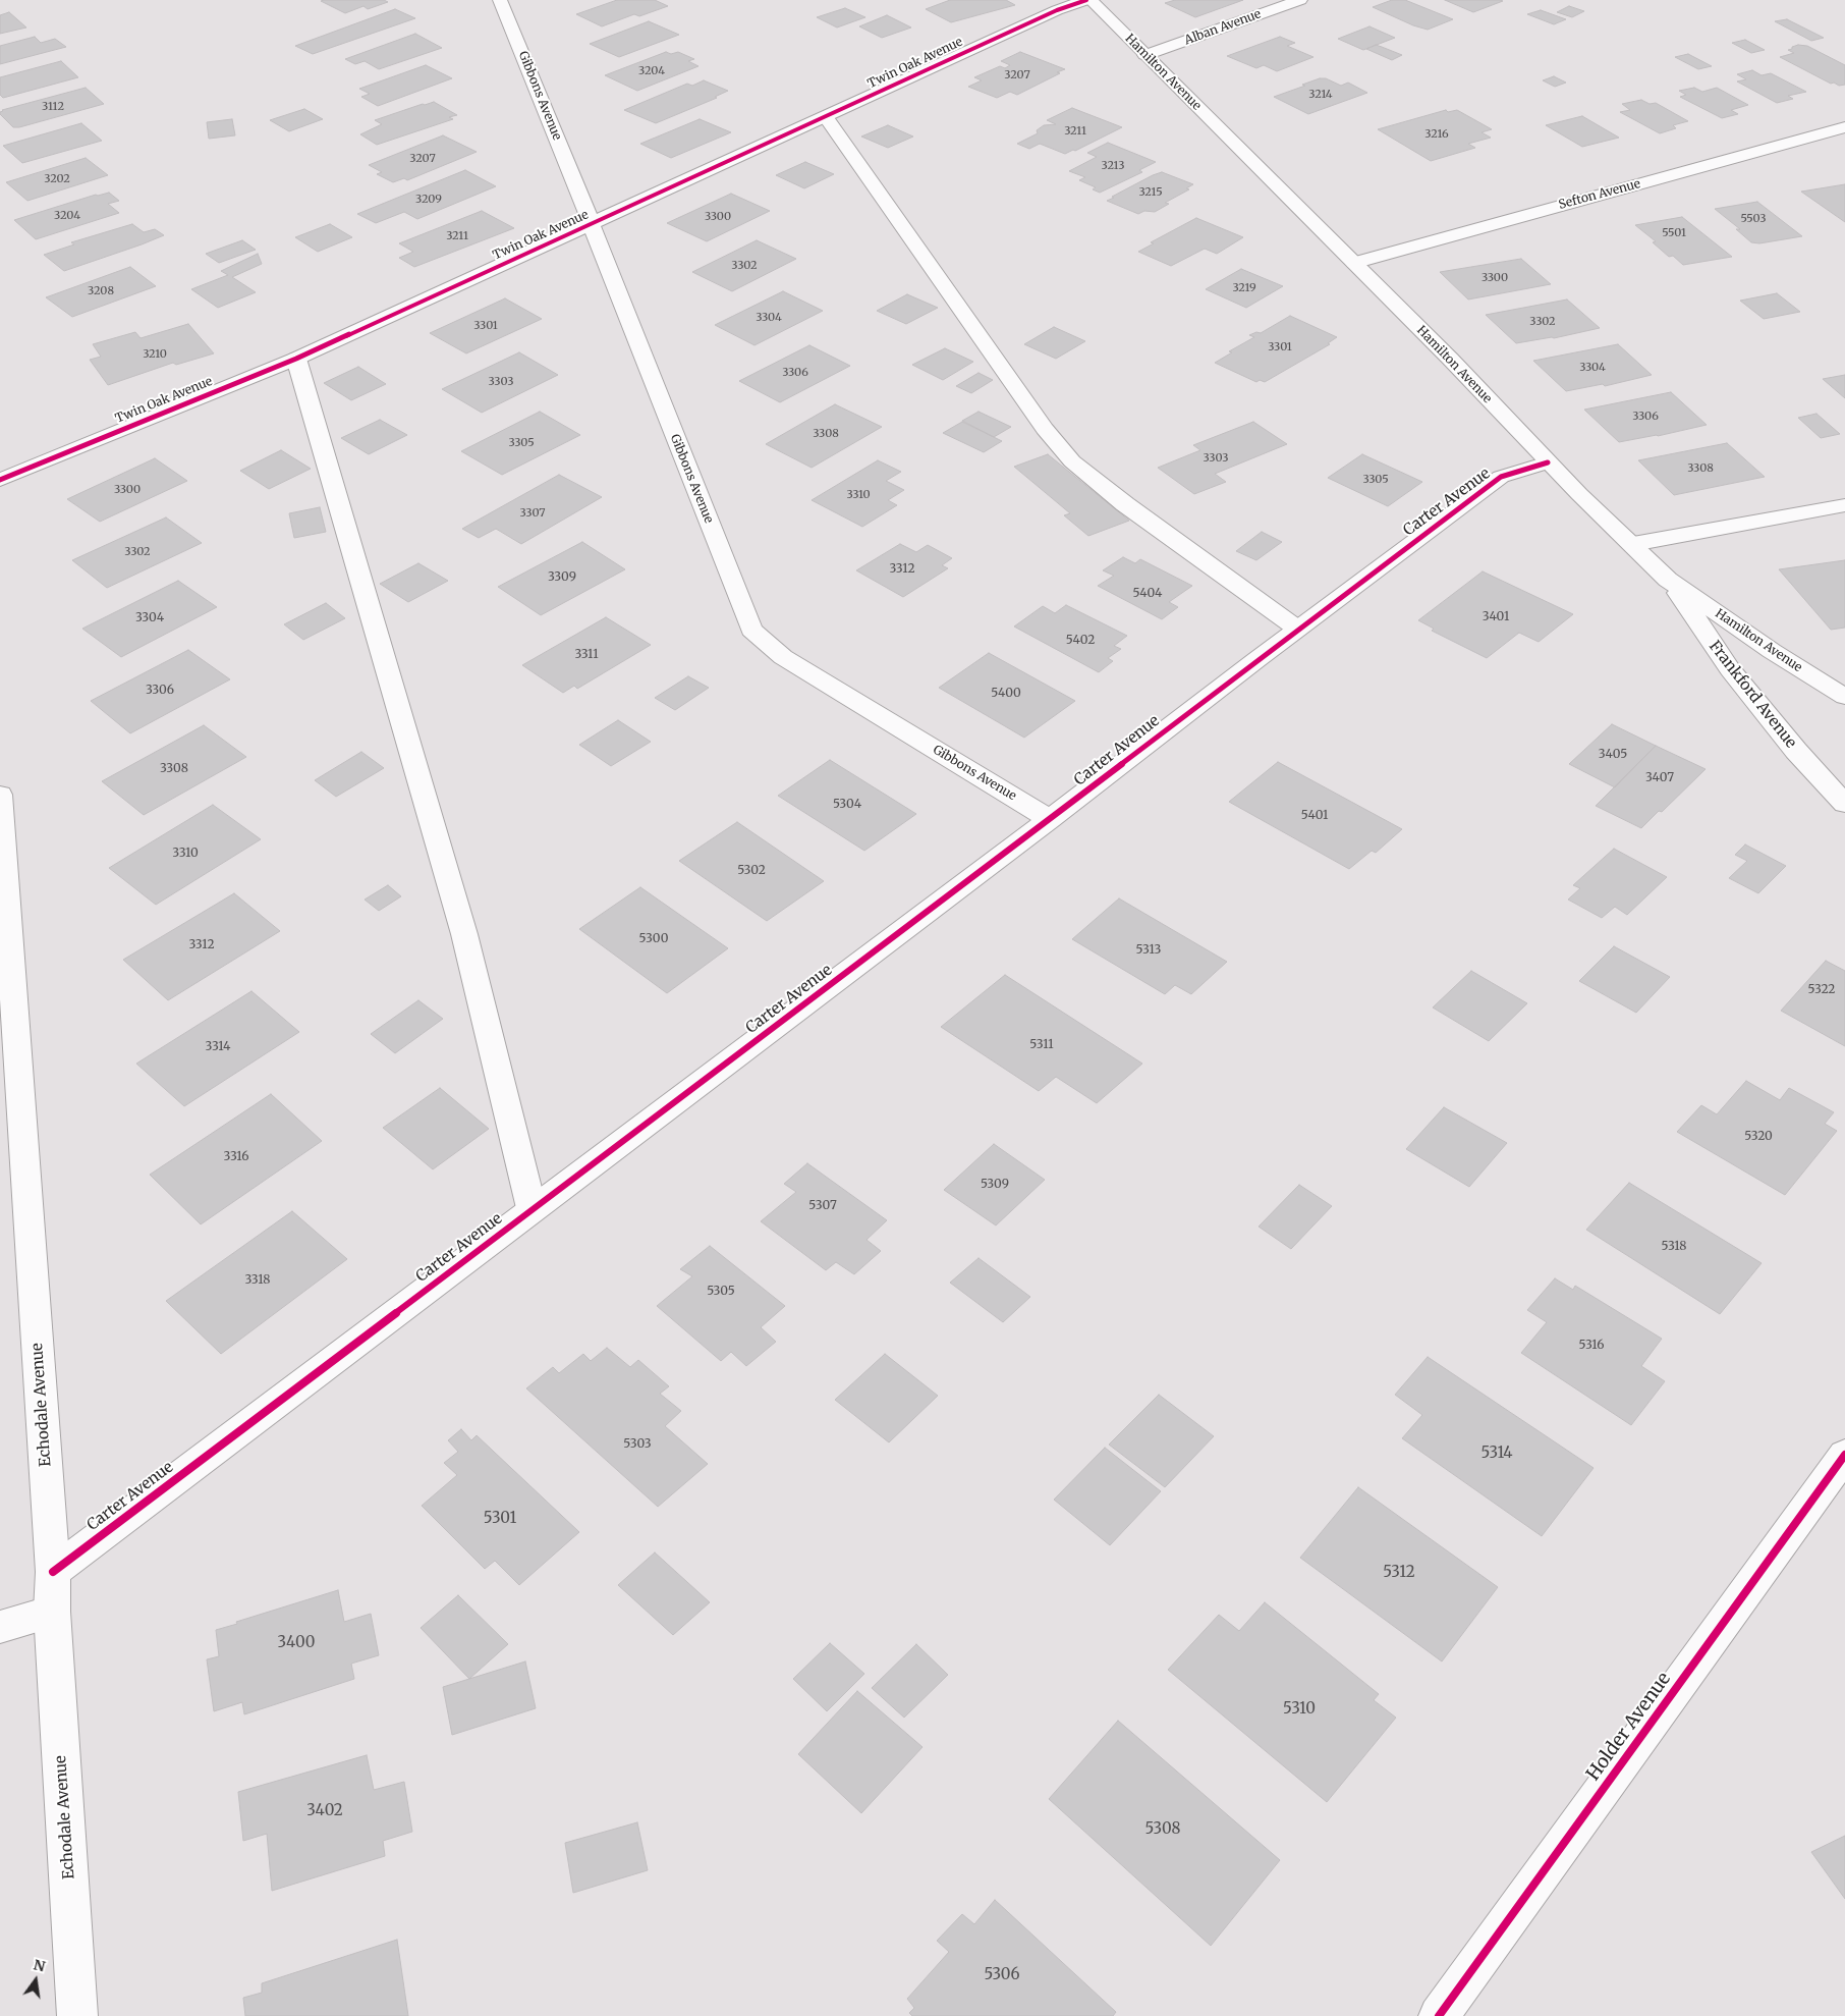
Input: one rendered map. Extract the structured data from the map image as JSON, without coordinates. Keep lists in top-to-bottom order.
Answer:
{
  "streets": {
    "street": [
      "Alban Avenue",
      "Twin Oak Avenue",
      "Hamilton Avenue",
      "Gibbons Avenue",
      "Sefton Avenue",
      "Carter Avenue",
      "Frankford Avenue",
      "Echodale Avenue",
      "Holder Avenue"
    ]
  },
  "crossings": [
    ["Alban Avenue", "Hamilton Avenue"],
    ["Twin Oak Avenue", "Gibbons Avenue"],
    ["Hamilton Avenue", "Sefton Avenue"],
    ["Hamilton Avenue", "Carter Avenue"],
    ["Hamilton Avenue", "Frankford Avenue"],
    ["Gibbons Avenue", "Carter Avenue"],
    ["Carter Avenue", "Echodale Avenue"]
  ],
  "house_numbers": [
    "3204",
    "3207",
    "3214",
    "3112",
    "3211",
    "3216",
    "3207",
    "3213",
    "3202",
    "3215",
    "3209",
    "3204",
    "3300",
    "5503",
    "5501",
    "3211",
    "3302",
    "3300",
    "3219",
    "3208",
    "3304",
    "3302",
    "3301",
    "3301",
    "3210",
    "3304",
    "3306",
    "3303",
    "3306",
    "3308",
    "3305",
    "3303",
    "3308",
    "3305",
    "3300",
    "3310",
    "3307",
    "3302",
    "3312",
    "3309",
    "5404",
    "3401",
    "3304",
    "5402",
    "3311",
    "3306",
    "5400",
    "3405",
    "3308",
    "3407",
    "5304",
    "5401",
    "3310",
    "5302",
    "5300",
    "3312",
    "5313",
    "5322",
    "5311",
    "3314",
    "5320",
    "3316",
    "5309",
    "5307",
    "5318",
    "3318",
    "5305",
    "5316",
    "5303",
    "5314",
    "5301",
    "5312",
    "3400",
    "5310",
    "3402",
    "5308",
    "5306"
  ],
  "north": "top"
}
